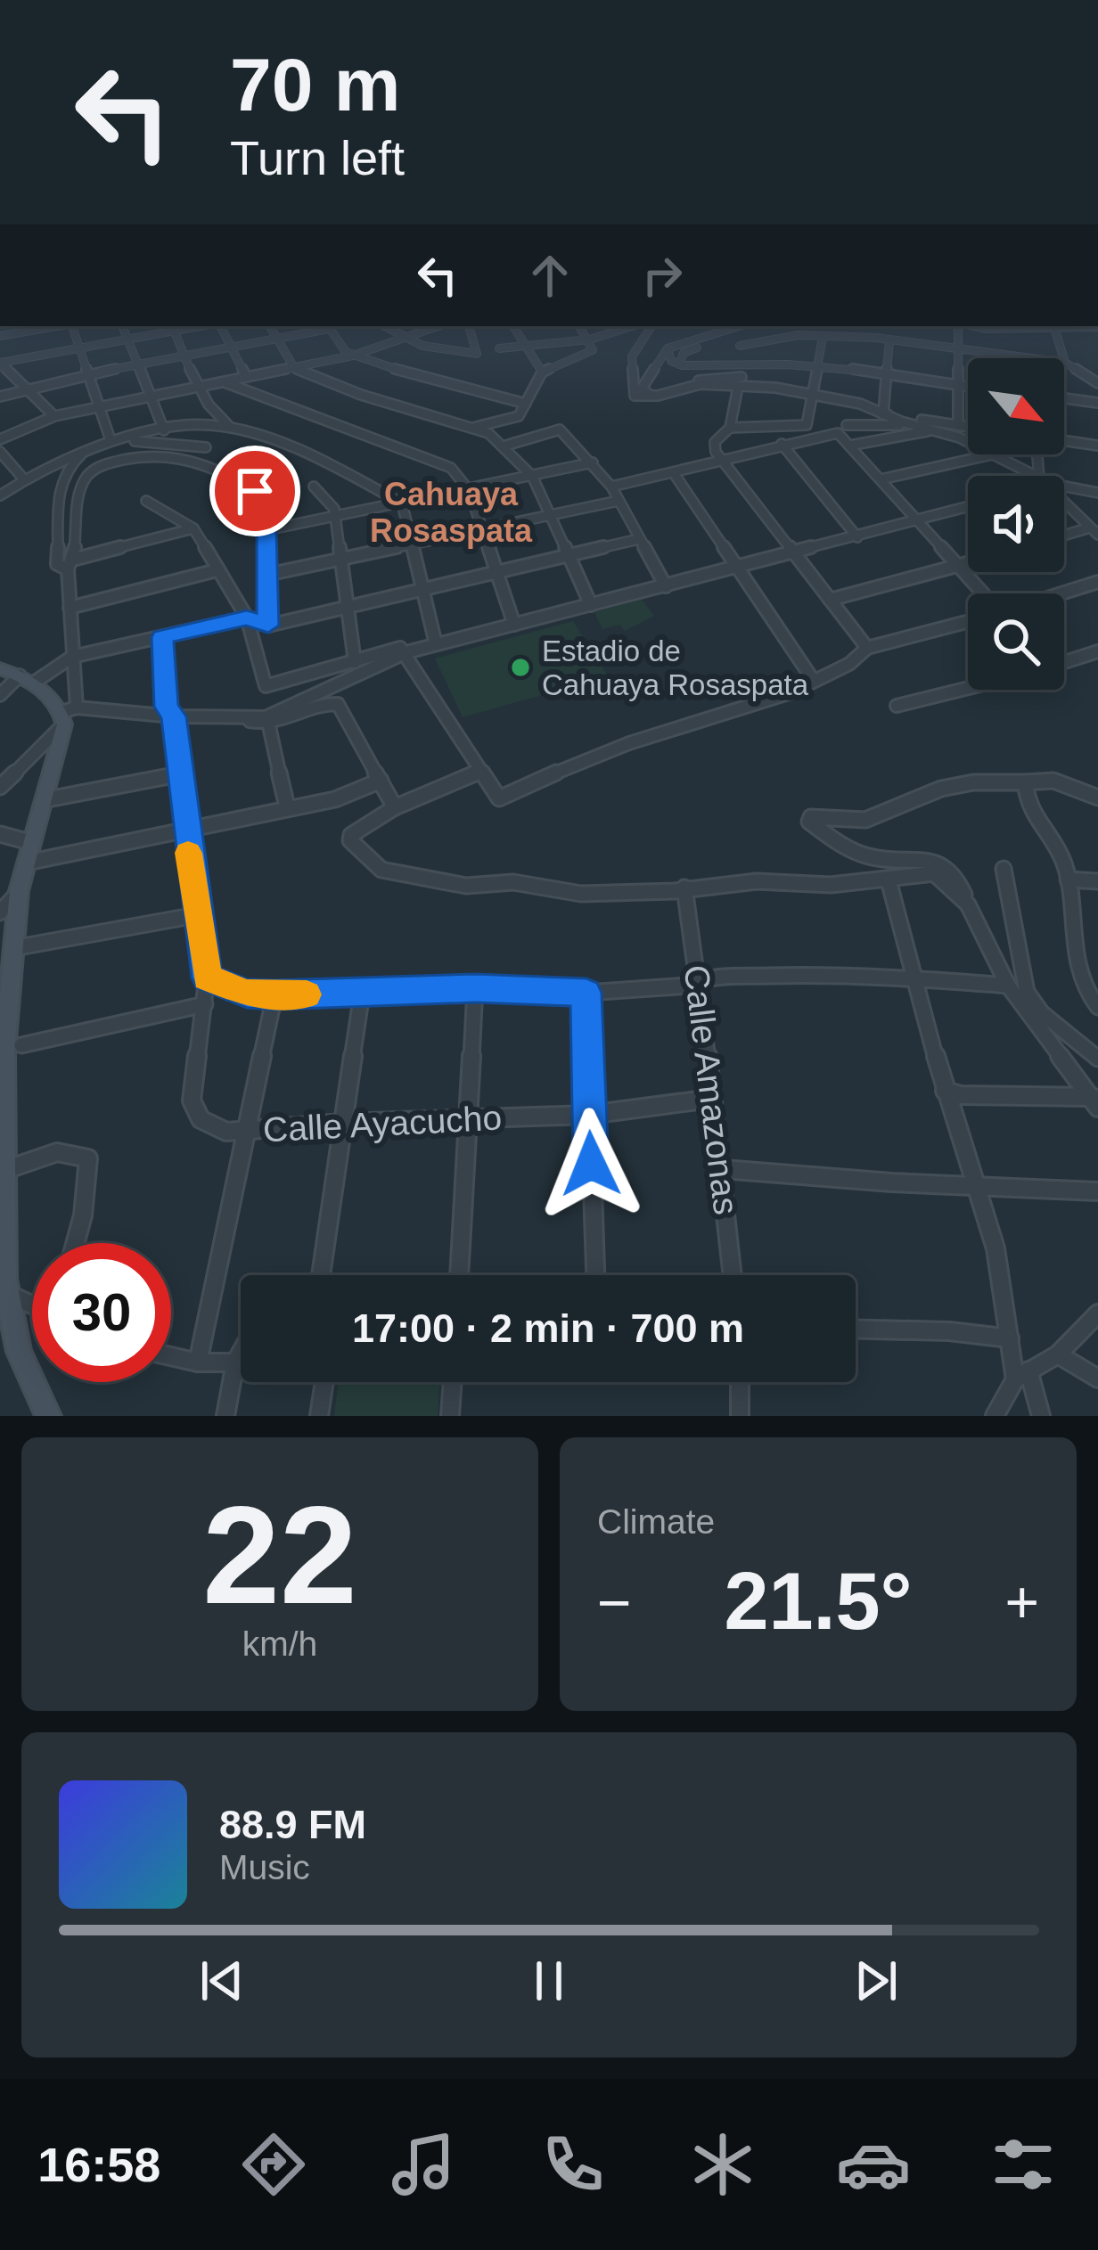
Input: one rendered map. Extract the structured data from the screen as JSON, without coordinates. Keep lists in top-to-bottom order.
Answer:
{
  "streets": {
    "street": ["Calle Amazonas", "Calle Ayacucho"]
  },
  "crossings": [
    ["Calle Amazonas", "Calle Ayacucho"]
  ],
  "districts": ["Cahuaya Rosaspata"],
  "places": ["Estadio de Cahuaya Rosaspata"],
  "north": "bottom right",
  "page": {
    "turn": ["70 m", "Turn left"],
    "limit": "30",
    "trip": "17:00 · 2 min · 700 m",
    "tile": [
      ["22", "km/h"],
      "Climate"
    ],
    "heat": ["−", "21.5°", "+"],
    "song": ["88.9 FM", "Music"],
    "tabs": "16:58"
  }
}
